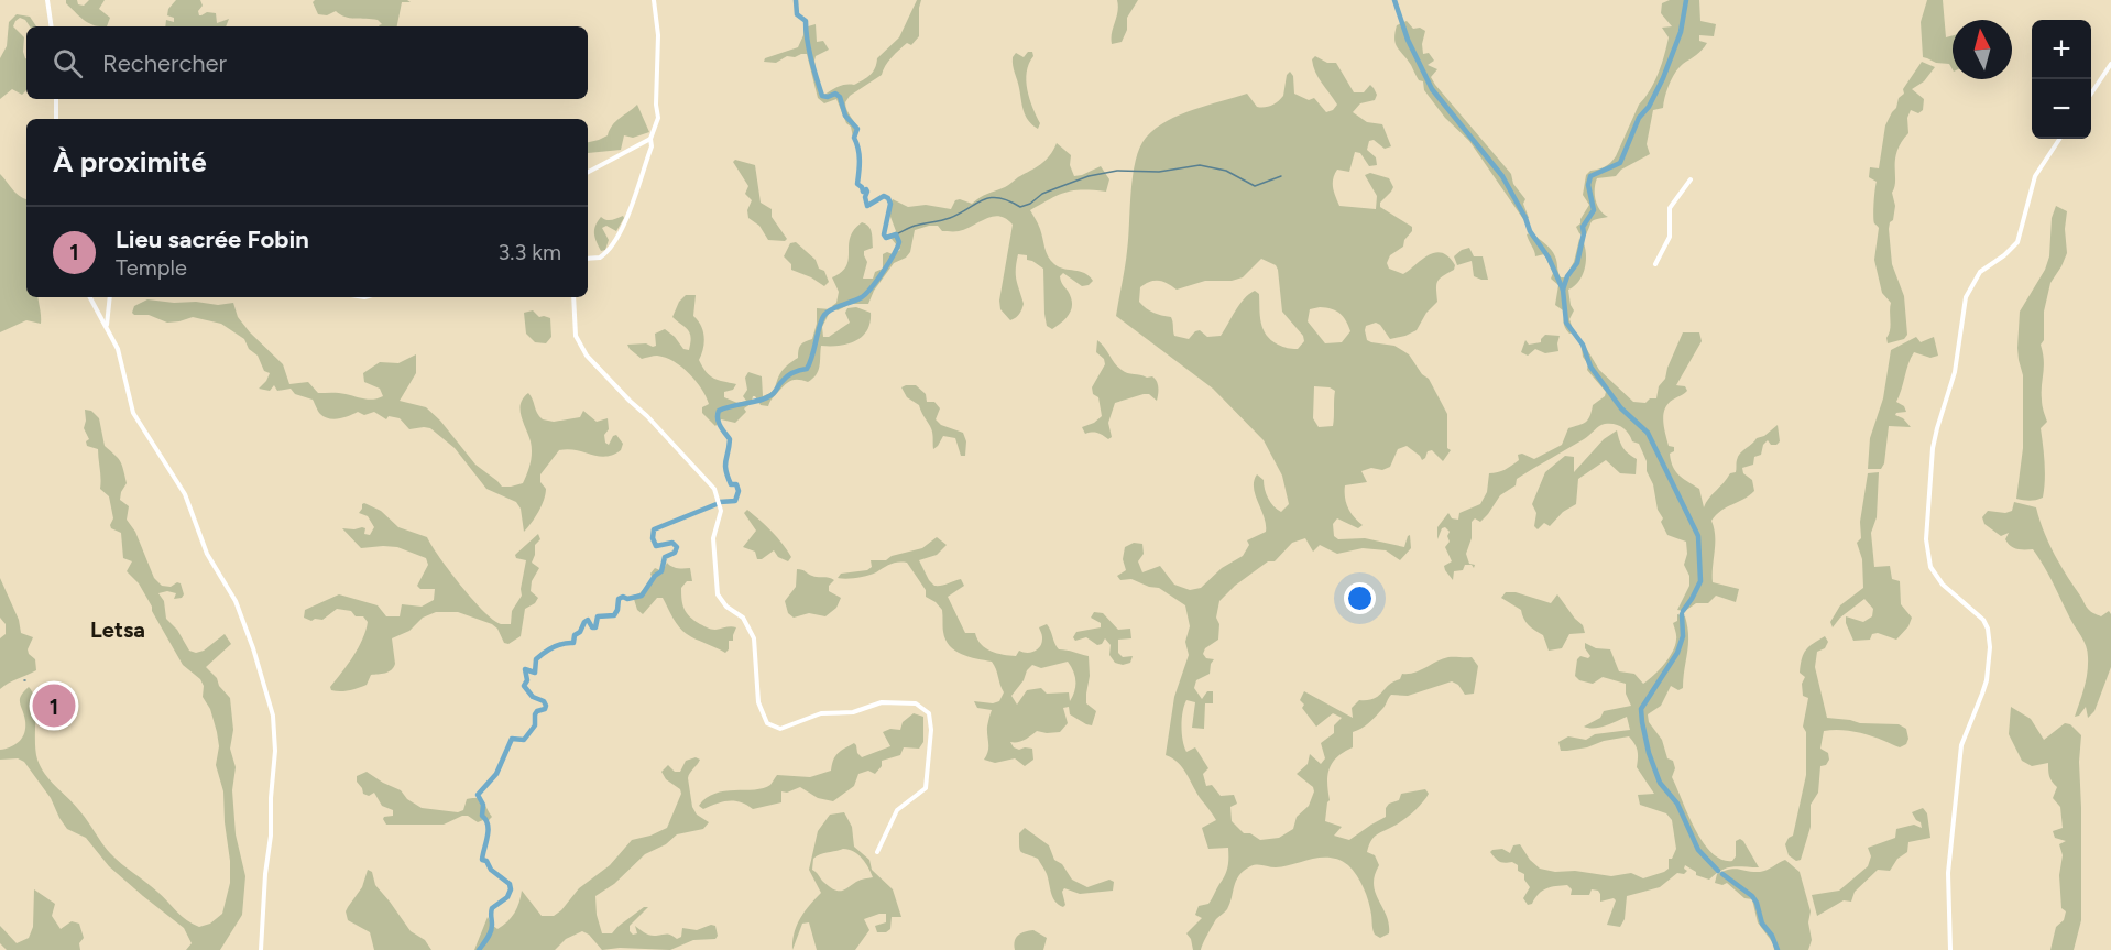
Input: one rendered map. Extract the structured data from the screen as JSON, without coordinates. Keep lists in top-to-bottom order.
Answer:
{
  "districts": ["Letsa"],
  "north": "top",
  "page": {
    "map_buttons": ["+", "−"],
    "search": "Rechercher",
    "heading": "À proximité",
    "list": [
      {
        "mark": "1",
        "name": "Lieu sacrée Fobin",
        "note": "Temple",
        "value": "3.3 km"
      }
    ],
    "pins": "1"
  }
}
